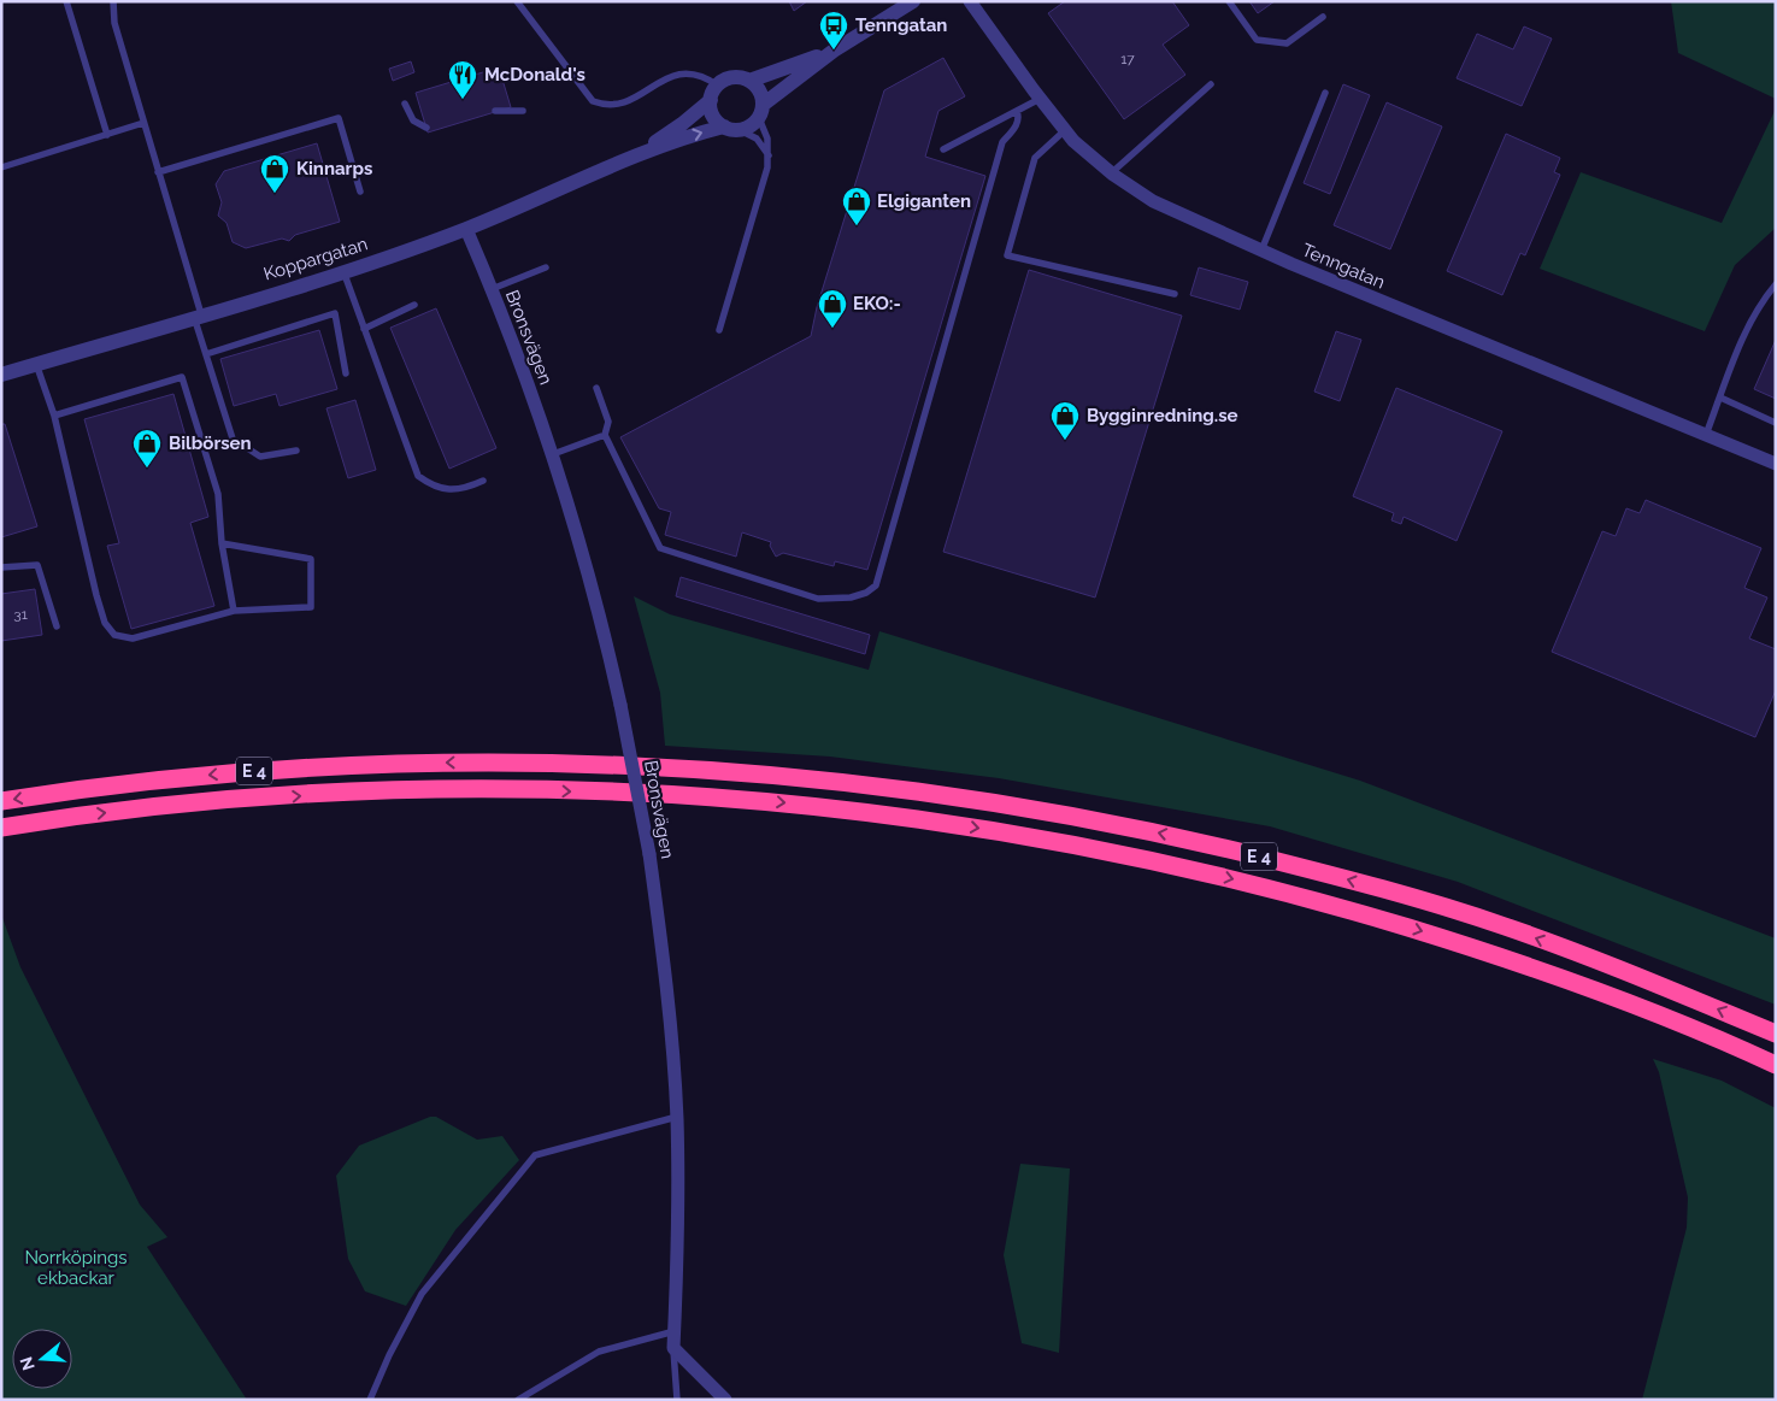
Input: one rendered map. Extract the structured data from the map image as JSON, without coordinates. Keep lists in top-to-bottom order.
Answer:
{
  "streets": {
    "highway": ["E 4"],
    "street": ["Koppargatan", "Tenngatan", "Bronsvägen"]
  },
  "crossings": [
    ["Koppargatan", "Bronsvägen"]
  ],
  "parks": ["Norrköpings ekbackar"],
  "places": {
    "bus stop": ["Tenngatan"],
    "restaurant": ["McDonald's"],
    "shop": [
      "Kinnarps",
      "Elgiganten",
      "EKO:-",
      "Bygginredning.se",
      "Bilbörsen"
    ]
  },
  "house_numbers": ["17", "31"],
  "north": "left"
}
